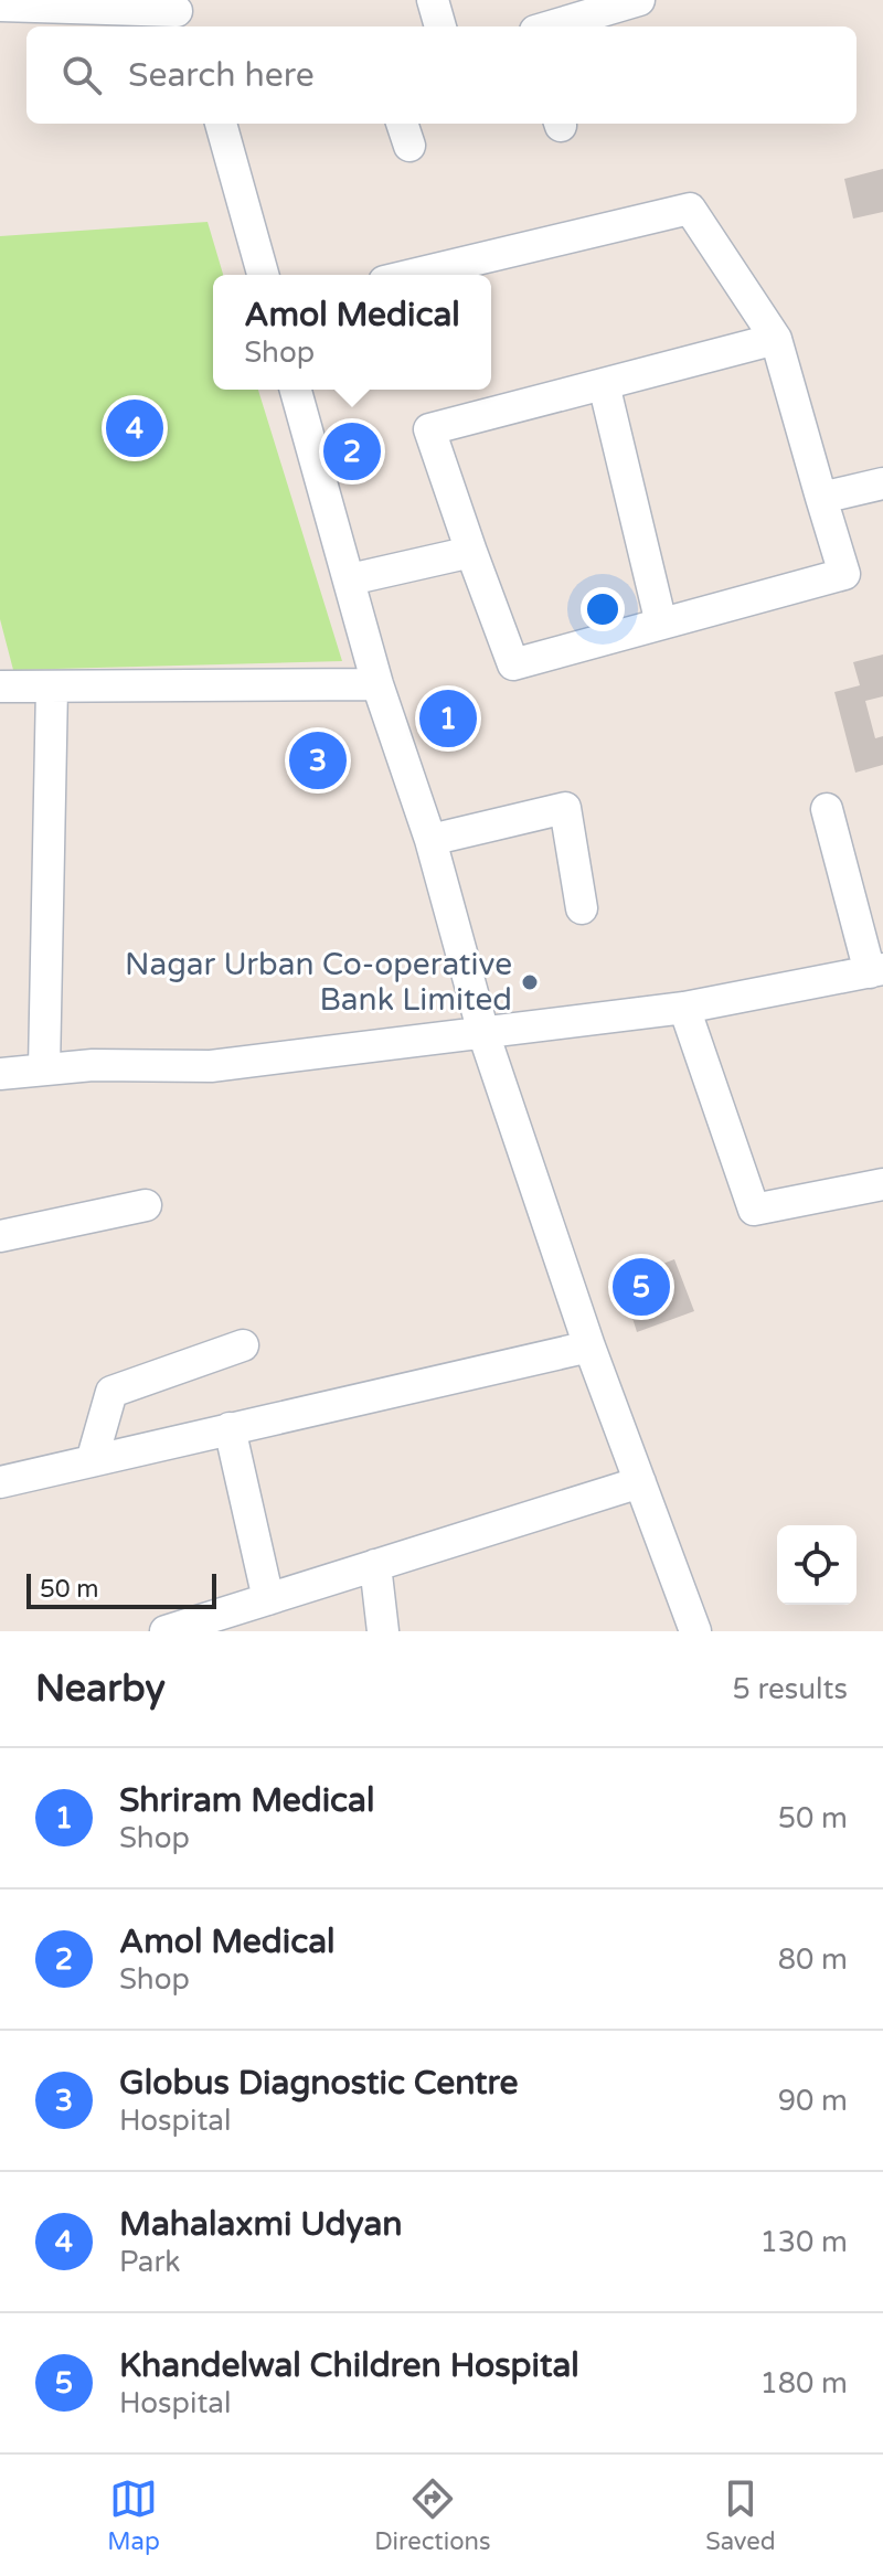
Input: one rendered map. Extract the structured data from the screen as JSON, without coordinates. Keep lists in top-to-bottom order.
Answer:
{
  "places": ["Nagar Urban Co-operative Bank Limited"],
  "scale_bar": "50 m",
  "page": {
    "search": "Search here",
    "popup": ["Amol Medical", "Shop"],
    "pins": [
      "4",
      "2",
      "1",
      "3",
      "5"
    ],
    "scale": "50 m",
    "heading": ["Nearby", "5 results"],
    "list": [
      {
        "mark": "1",
        "name": "Shriram Medical",
        "note": "Shop",
        "value": "50 m"
      },
      {
        "mark": "2",
        "name": "Amol Medical",
        "note": "Shop",
        "value": "80 m"
      },
      {
        "mark": "3",
        "name": "Globus Diagnostic Centre",
        "note": "Hospital",
        "value": "90 m"
      },
      {
        "mark": "4",
        "name": "Mahalaxmi Udyan",
        "note": "Park",
        "value": "130 m"
      },
      {
        "mark": "5",
        "name": "Khandelwal Children Hospital",
        "note": "Hospital",
        "value": "180 m"
      }
    ],
    "nav": ["Map", "Directions", "Saved"]
  }
}
